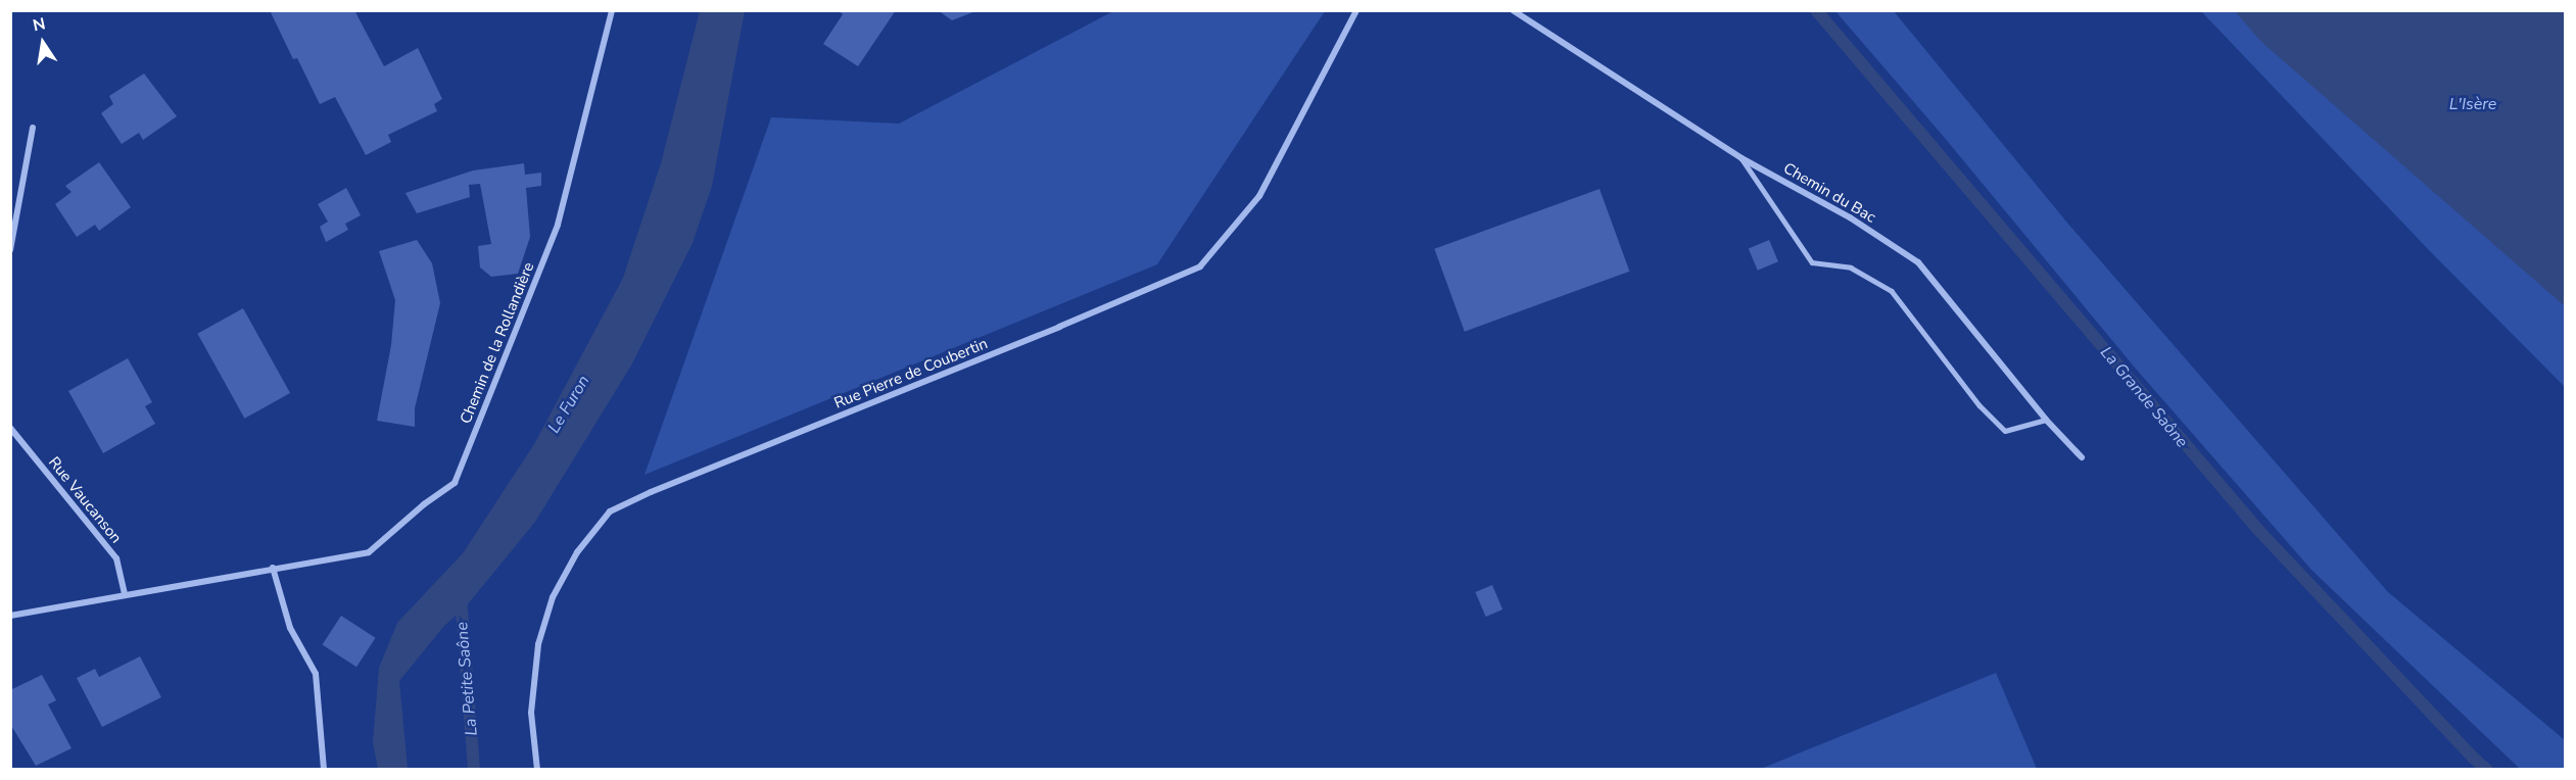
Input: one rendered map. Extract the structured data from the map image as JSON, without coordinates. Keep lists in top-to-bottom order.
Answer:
{
  "streets": {
    "street": [
      "Chemin du Bac",
      "Chemin de la Rollandière",
      "Rue Pierre de Coubertin",
      "Rue Vaucanson"
    ]
  },
  "crossings": [
    ["Chemin de la Rollandière", "Rue Vaucanson"]
  ],
  "water": [
    "L'Isère",
    "La Grande Saône",
    "Le Furon",
    "La Petite Saône"
  ],
  "north": "top"
}
